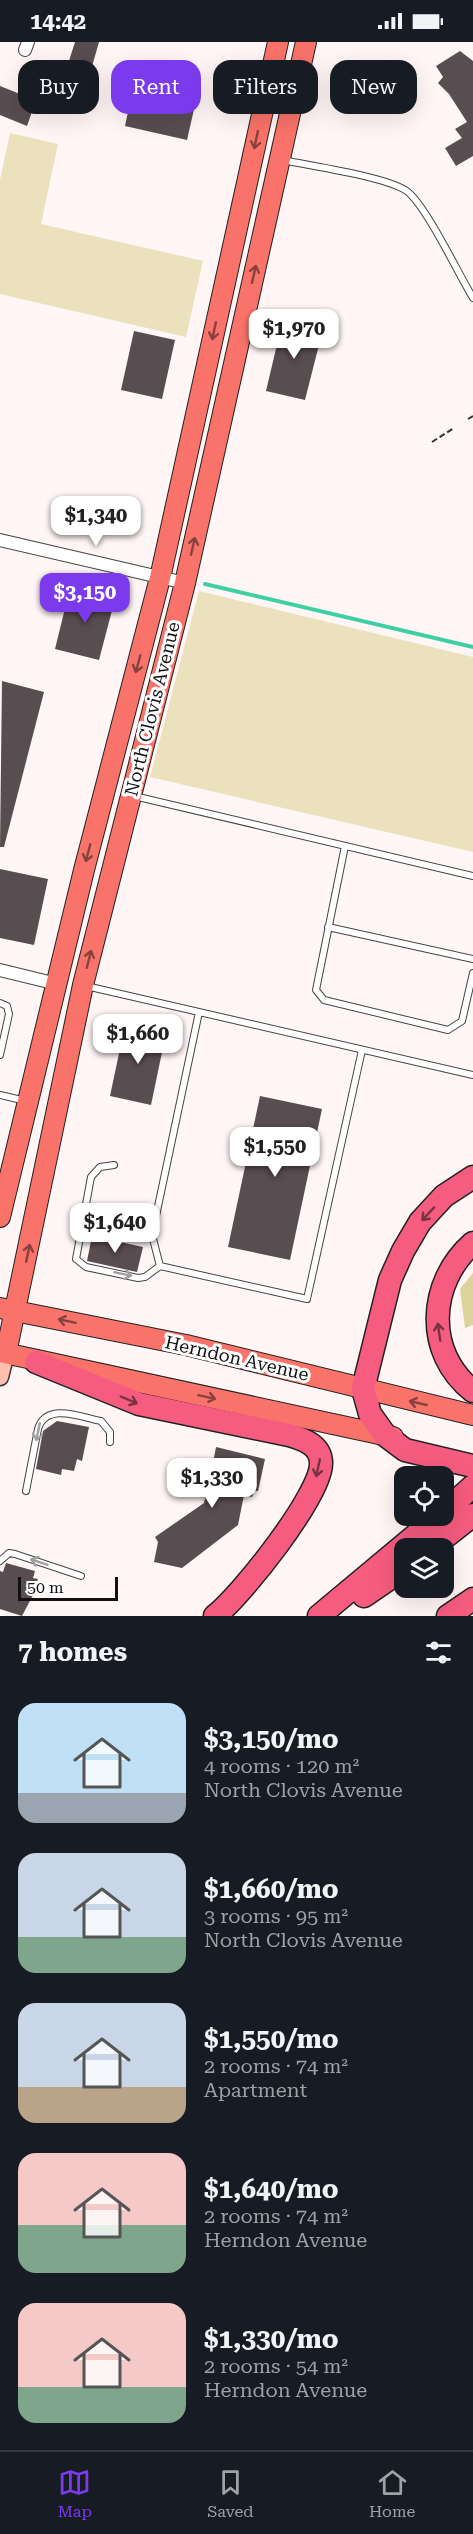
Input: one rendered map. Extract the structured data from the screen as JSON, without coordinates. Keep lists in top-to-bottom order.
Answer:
{
  "streets": {
    "main road": ["North Clovis Avenue", "Herndon Avenue"]
  },
  "crossings": [
    ["North Clovis Avenue", "Herndon Avenue"]
  ],
  "scale_bar": "50 m",
  "page": {
    "status": "14:42",
    "chip": [
      "Buy",
      "Rent",
      "Filters",
      "New"
    ],
    "price": [
      "$1,970",
      "$1,340",
      "$3,150",
      "$1,660",
      "$1,550",
      "$1,640",
      "$1,330"
    ],
    "scale": "50 m",
    "heading": "7 homes",
    "list": [
      {
        "name": "$3,150/mo",
        "note": "4 rooms · 120 m² · North Clovis Avenue"
      },
      {
        "name": "$1,660/mo",
        "note": "3 rooms · 95 m² · North Clovis Avenue"
      },
      {
        "name": "$1,550/mo",
        "note": "2 rooms · 74 m² · Apartment"
      },
      {
        "name": "$1,640/mo",
        "note": "2 rooms · 74 m² · Herndon Avenue"
      },
      {
        "name": "$1,330/mo",
        "note": "2 rooms · 54 m² · Herndon Avenue"
      }
    ],
    "tabs": ["Map", "Saved", "Home"]
  }
}
